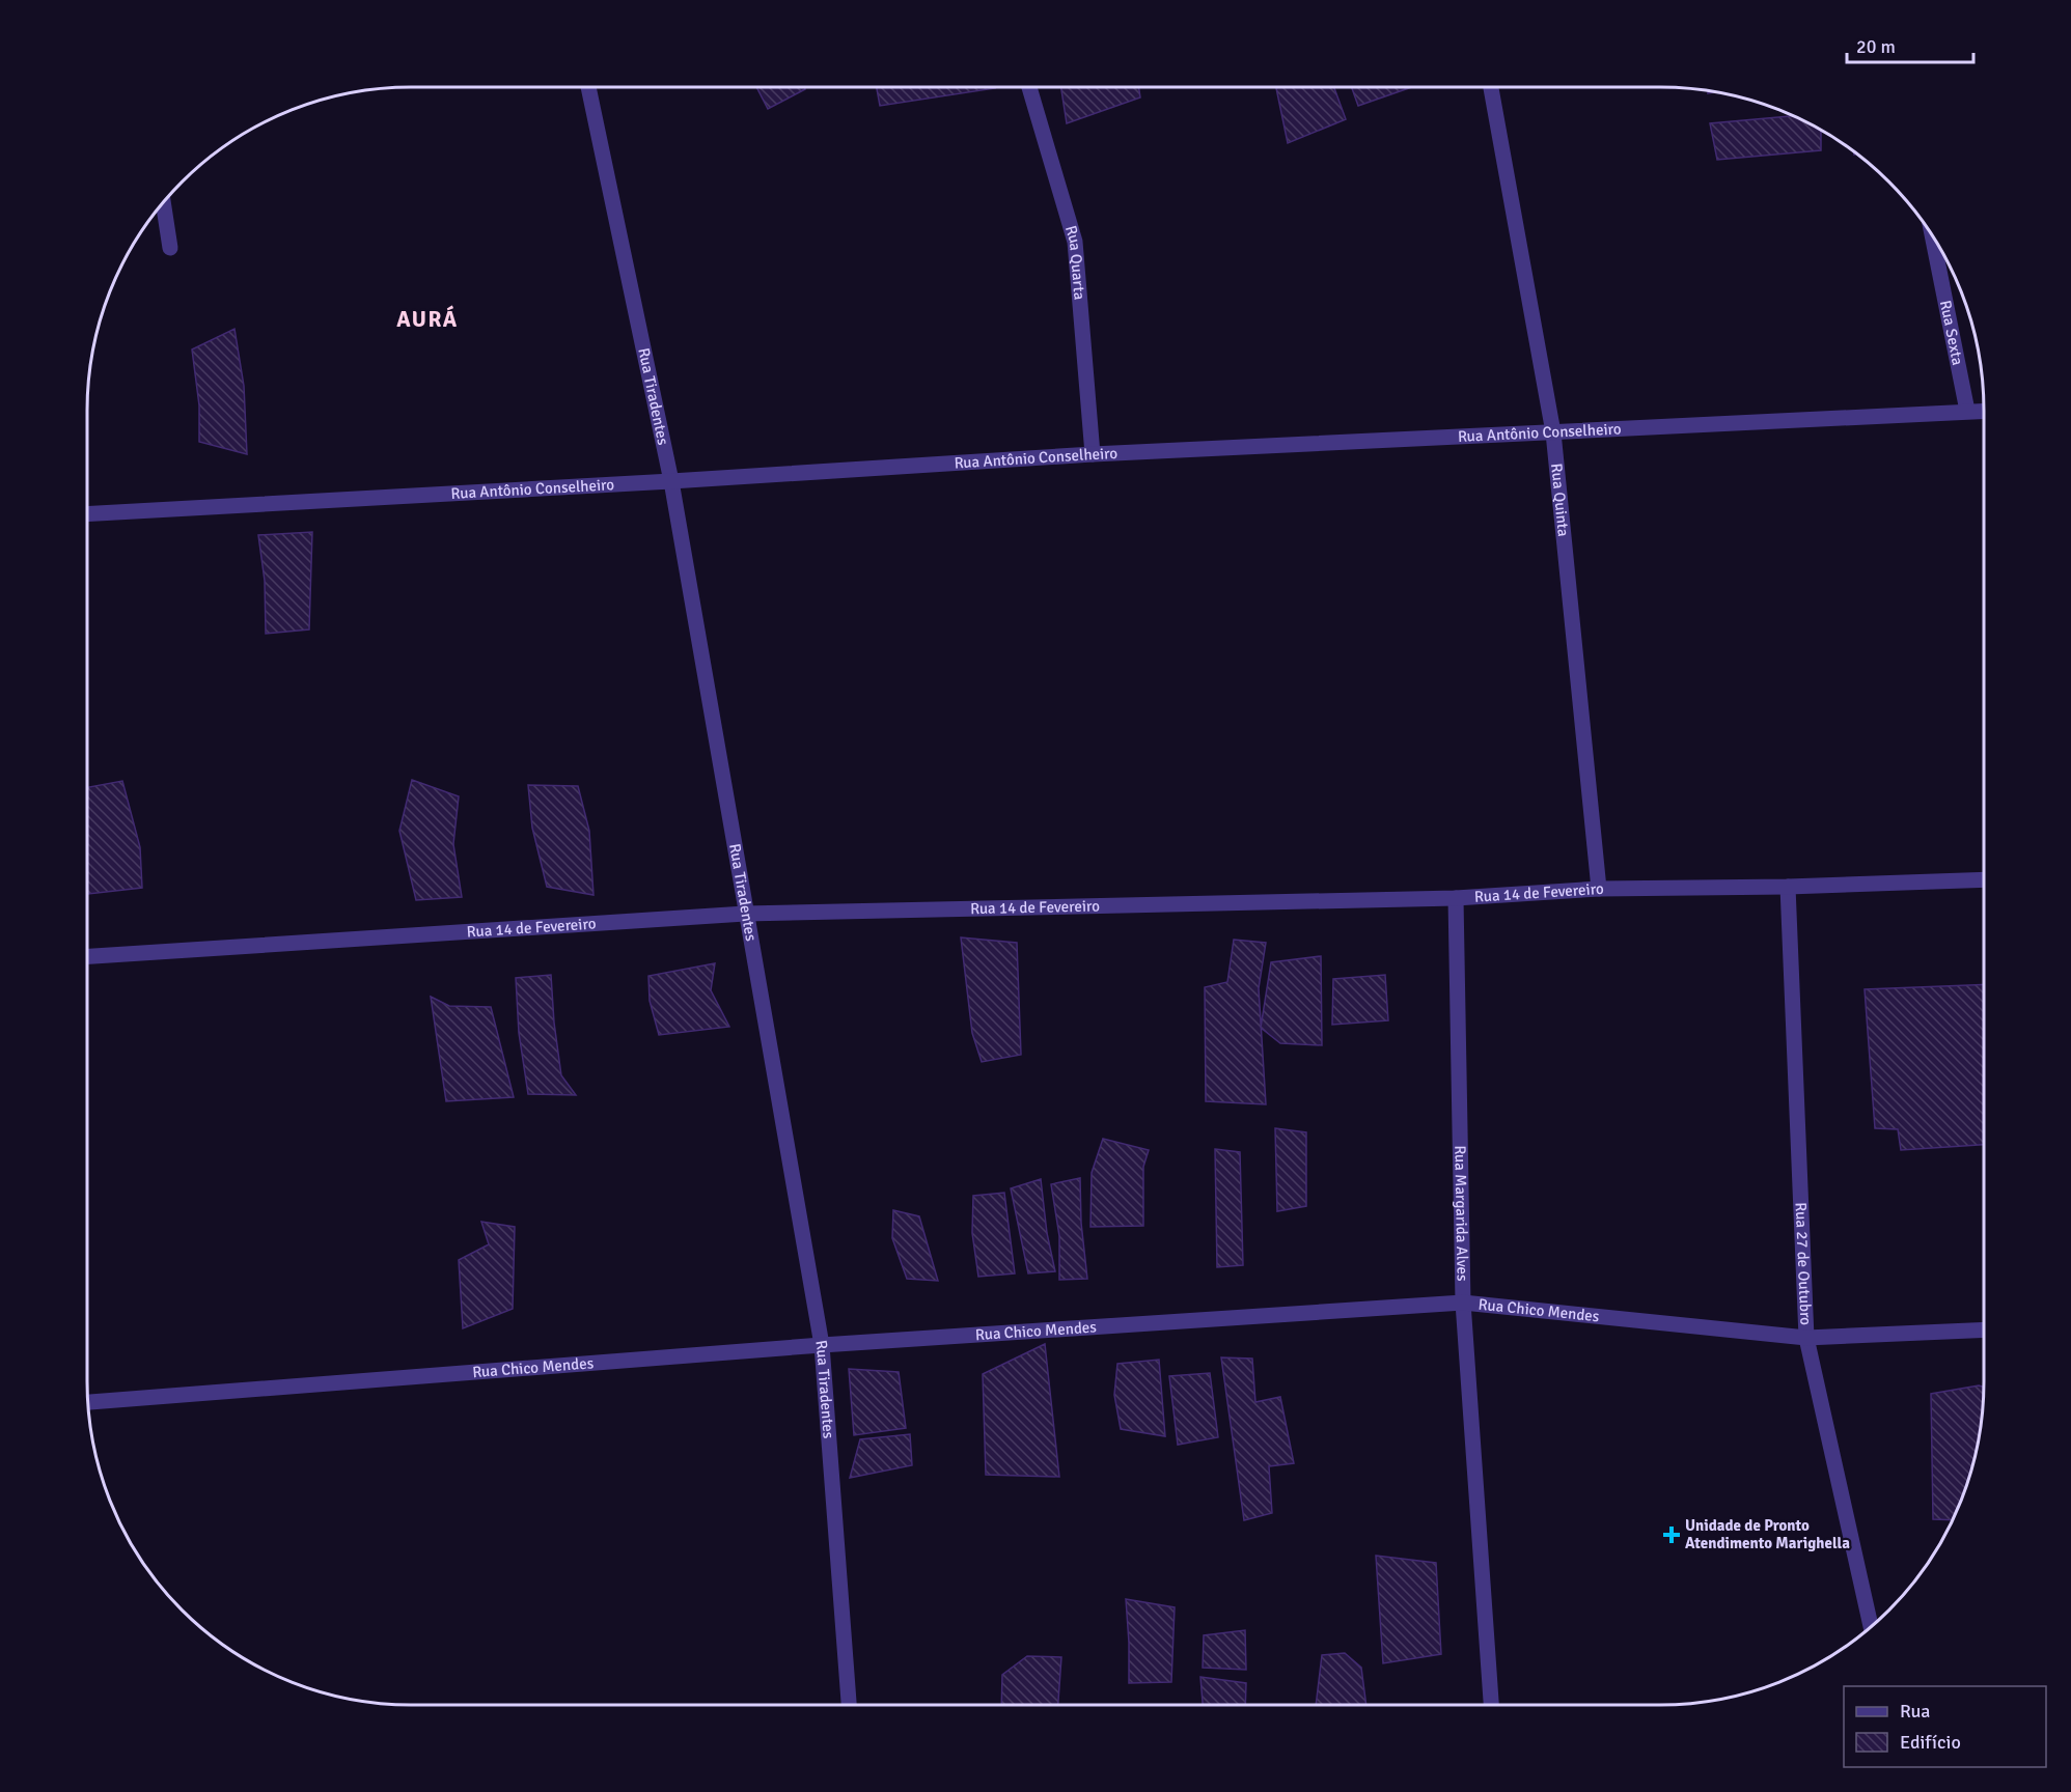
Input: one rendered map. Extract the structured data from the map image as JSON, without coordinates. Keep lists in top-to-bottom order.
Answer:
{
  "streets": {
    "street": [
      "Rua Quarta",
      "Rua Sexta",
      "Rua Tiradentes",
      "Rua Antônio Conselheiro",
      "Rua Quinta",
      "Rua 14 de Fevereiro",
      "Rua Margarida Alves",
      "Rua 27 de Outubro",
      "Rua Chico Mendes"
    ]
  },
  "crossings": [
    ["Rua Quarta", "Rua Antônio Conselheiro"],
    ["Rua Sexta", "Rua Antônio Conselheiro"],
    ["Rua Tiradentes", "Rua Antônio Conselheiro"],
    ["Rua Tiradentes", "Rua 14 de Fevereiro"],
    ["Rua Tiradentes", "Rua Chico Mendes"],
    ["Rua Antônio Conselheiro", "Rua Quinta"],
    ["Rua Quinta", "Rua 14 de Fevereiro"],
    ["Rua 14 de Fevereiro", "Rua Margarida Alves"],
    ["Rua 14 de Fevereiro", "Rua 27 de Outubro"],
    ["Rua Margarida Alves", "Rua Chico Mendes"],
    ["Rua 27 de Outubro", "Rua Chico Mendes"]
  ],
  "districts": ["AURÁ"],
  "places": {
    "health": ["Unidade de Pronto Atendimento Marighella"]
  },
  "legend": ["Rua", "Edifício"],
  "scale_bar": "20 m"
}
